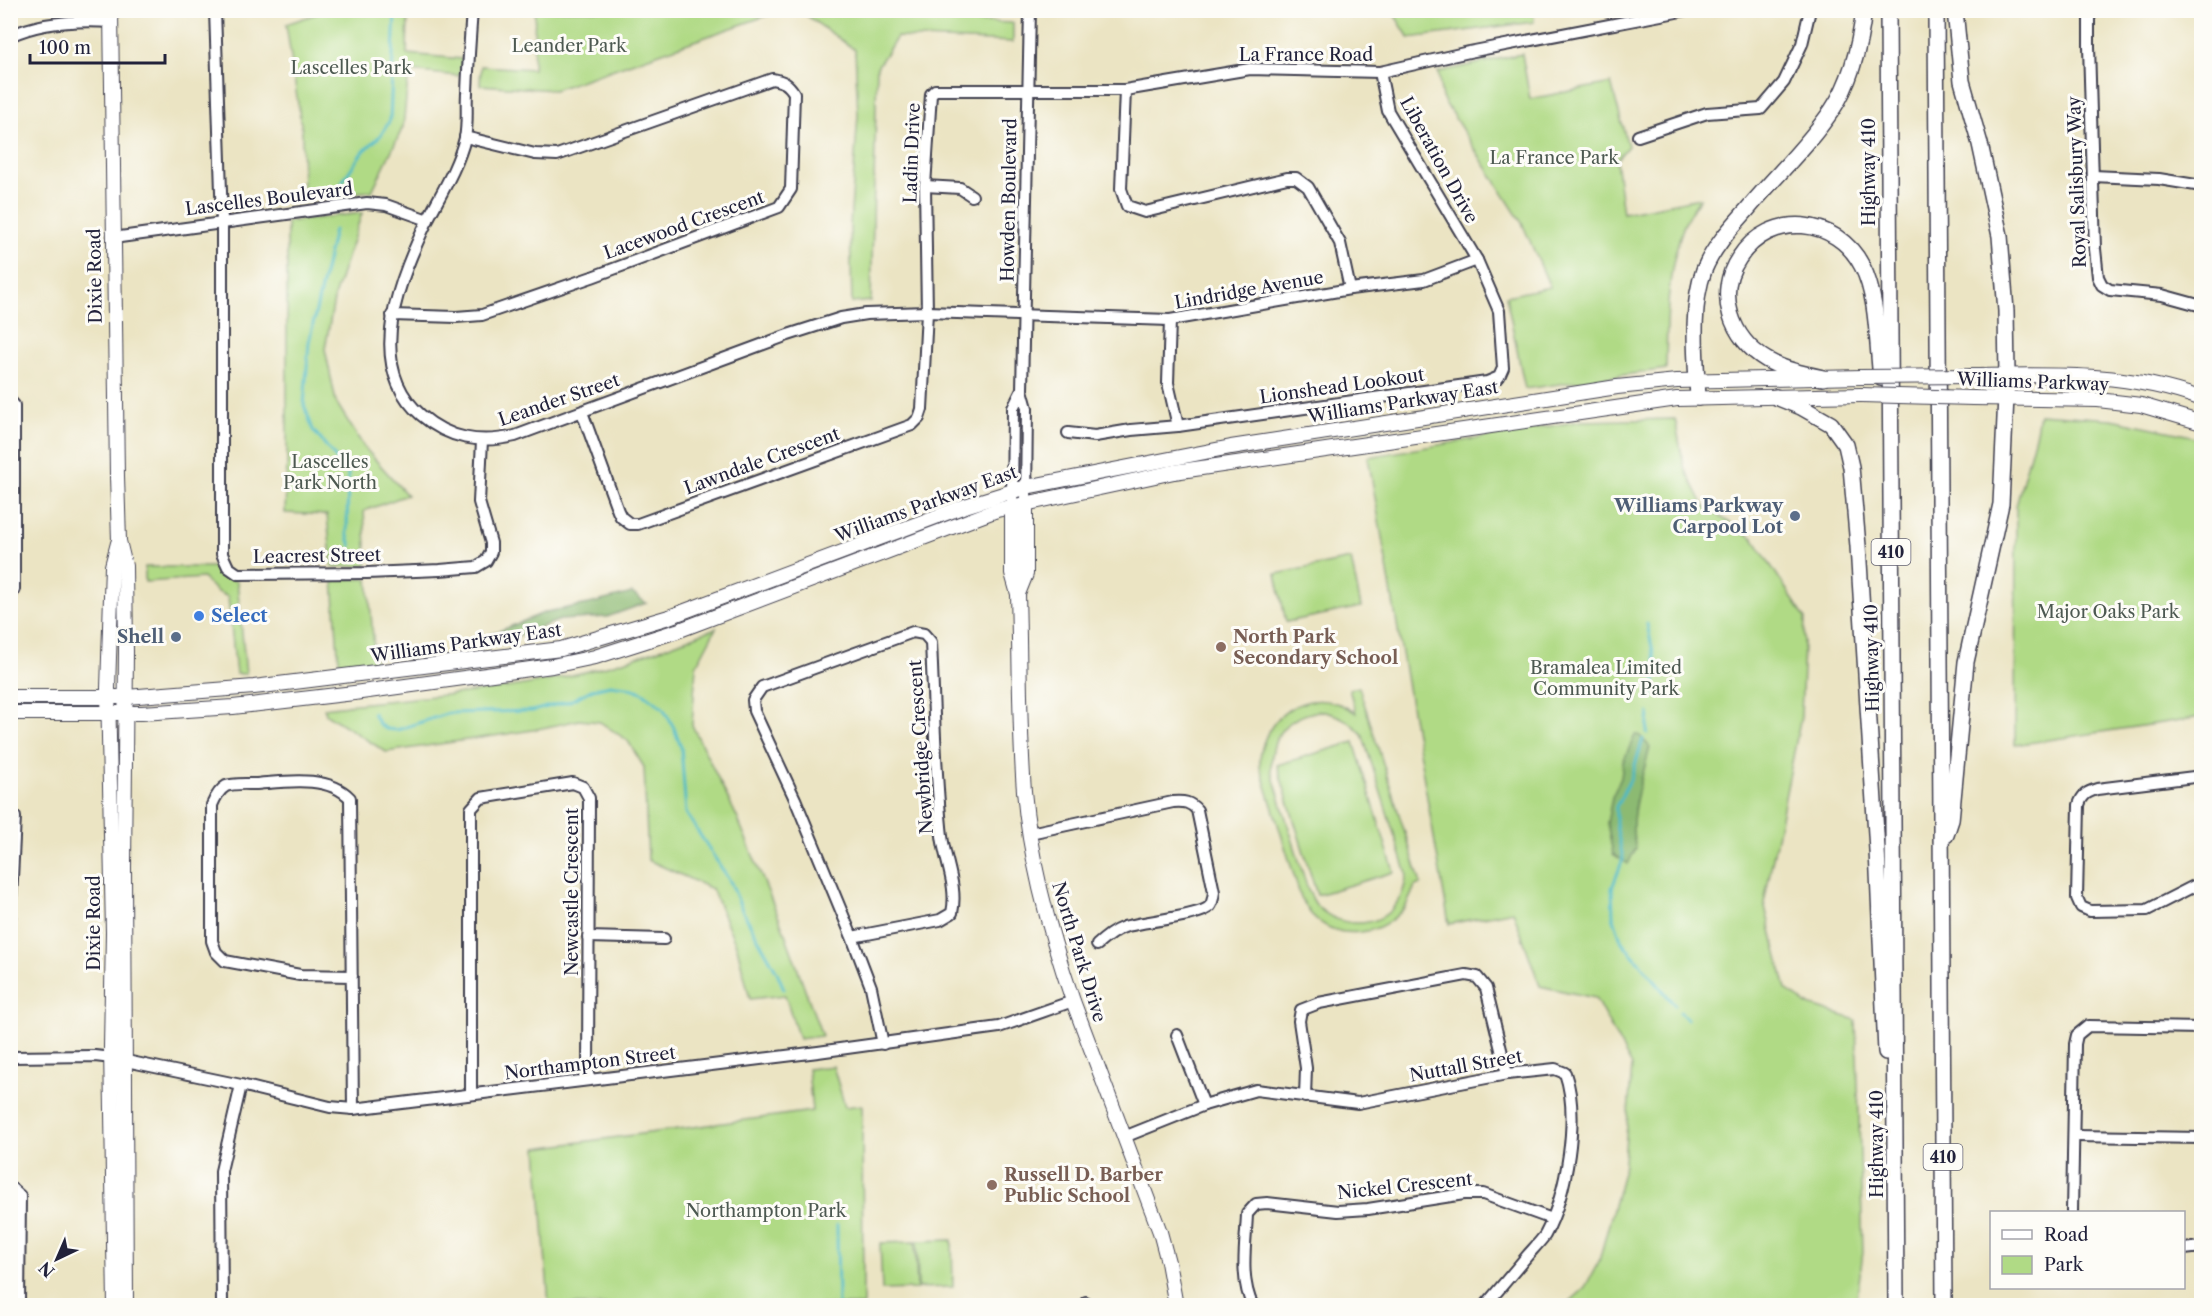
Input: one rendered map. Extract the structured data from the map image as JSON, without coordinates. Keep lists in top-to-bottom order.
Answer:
{
  "streets": {
    "highway": ["Highway 410", "410"],
    "main road": [
      "Dixie Road",
      "Williams Parkway",
      "Williams Parkway East",
      "North Park Drive"
    ],
    "street": [
      "La France Road",
      "Ladin Drive",
      "Liberation Drive",
      "Royal Salisbury Way",
      "Lascelles Boulevard",
      "Howden Boulevard",
      "Lacewood Crescent",
      "Lindridge Avenue",
      "Lionshead Lookout",
      "Leander Street",
      "Lawndale Crescent",
      "Leacrest Street",
      "Newbridge Crescent",
      "Newcastle Crescent",
      "Northampton Street",
      "Nuttall Street",
      "Nickel Crescent"
    ]
  },
  "crossings": [
    ["La France Road", "Ladin Drive"],
    ["La France Road", "Liberation Drive"],
    ["La France Road", "Howden Boulevard"],
    ["Ladin Drive", "Howden Boulevard"],
    ["Ladin Drive", "Leander Street"],
    ["Ladin Drive", "Lawndale Crescent"],
    ["Liberation Drive", "Lindridge Avenue"],
    ["Liberation Drive", "Lionshead Lookout"],
    ["Lascelles Boulevard", "Dixie Road"],
    ["Lascelles Boulevard", "Leander Street"],
    ["Lascelles Boulevard", "Leacrest Street"],
    ["Howden Boulevard", "Lindridge Avenue"],
    ["Howden Boulevard", "Leander Street"],
    ["Howden Boulevard", "Williams Parkway East"],
    ["Howden Boulevard", "North Park Drive"],
    ["Lacewood Crescent", "Leander Street"],
    ["Dixie Road", "Williams Parkway East"],
    ["Dixie Road", "Northampton Street"],
    ["Lindridge Avenue", "Lionshead Lookout"],
    ["Lindridge Avenue", "Leander Street"],
    ["Williams Parkway", "Williams Parkway East"],
    ["Leander Street", "Lawndale Crescent"],
    ["Leander Street", "Leacrest Street"],
    ["Williams Parkway East", "North Park Drive"],
    ["Newbridge Crescent", "Northampton Street"],
    ["Newcastle Crescent", "Northampton Street"],
    ["North Park Drive", "Northampton Street"],
    ["North Park Drive", "Nuttall Street"],
    ["Nuttall Street", "Nickel Crescent"]
  ],
  "parks": [
    "Leander Park",
    "Lascelles Park",
    "La France Park",
    "Lascelles Park North",
    "Major Oaks Park",
    "Bramalea Limited Community Park",
    "Northampton Park"
  ],
  "places": [
    "Williams Parkway Carpool Lot",
    "Select",
    "Shell",
    "North Park Secondary School",
    "Russell D. Barber Public School"
  ],
  "legend": ["Road", "Park"],
  "scale_bar": "100 m",
  "north": "bottom left"
}
